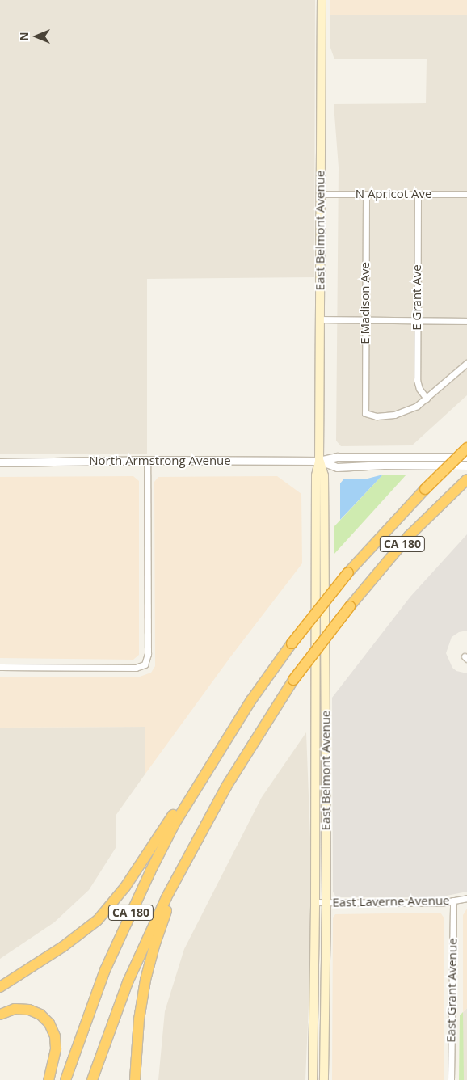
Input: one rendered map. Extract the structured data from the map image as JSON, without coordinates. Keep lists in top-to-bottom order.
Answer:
{
  "streets": {
    "highway": ["CA 180"],
    "main road": ["East Belmont Avenue"],
    "street": [
      "N Apricot Ave",
      "E Grant Ave",
      "E Madison Ave",
      "North Armstrong Avenue",
      "East Laverne Avenue",
      "East Grant Avenue"
    ]
  },
  "crossings": [
    ["N Apricot Ave", "East Belmont Avenue"],
    ["N Apricot Ave", "E Grant Ave"],
    ["N Apricot Ave", "E Madison Ave"],
    ["East Belmont Avenue", "North Armstrong Avenue"],
    ["East Belmont Avenue", "East Laverne Avenue"],
    ["E Grant Ave", "E Madison Ave"],
    ["East Laverne Avenue", "East Grant Avenue"]
  ],
  "north": "left"
}
